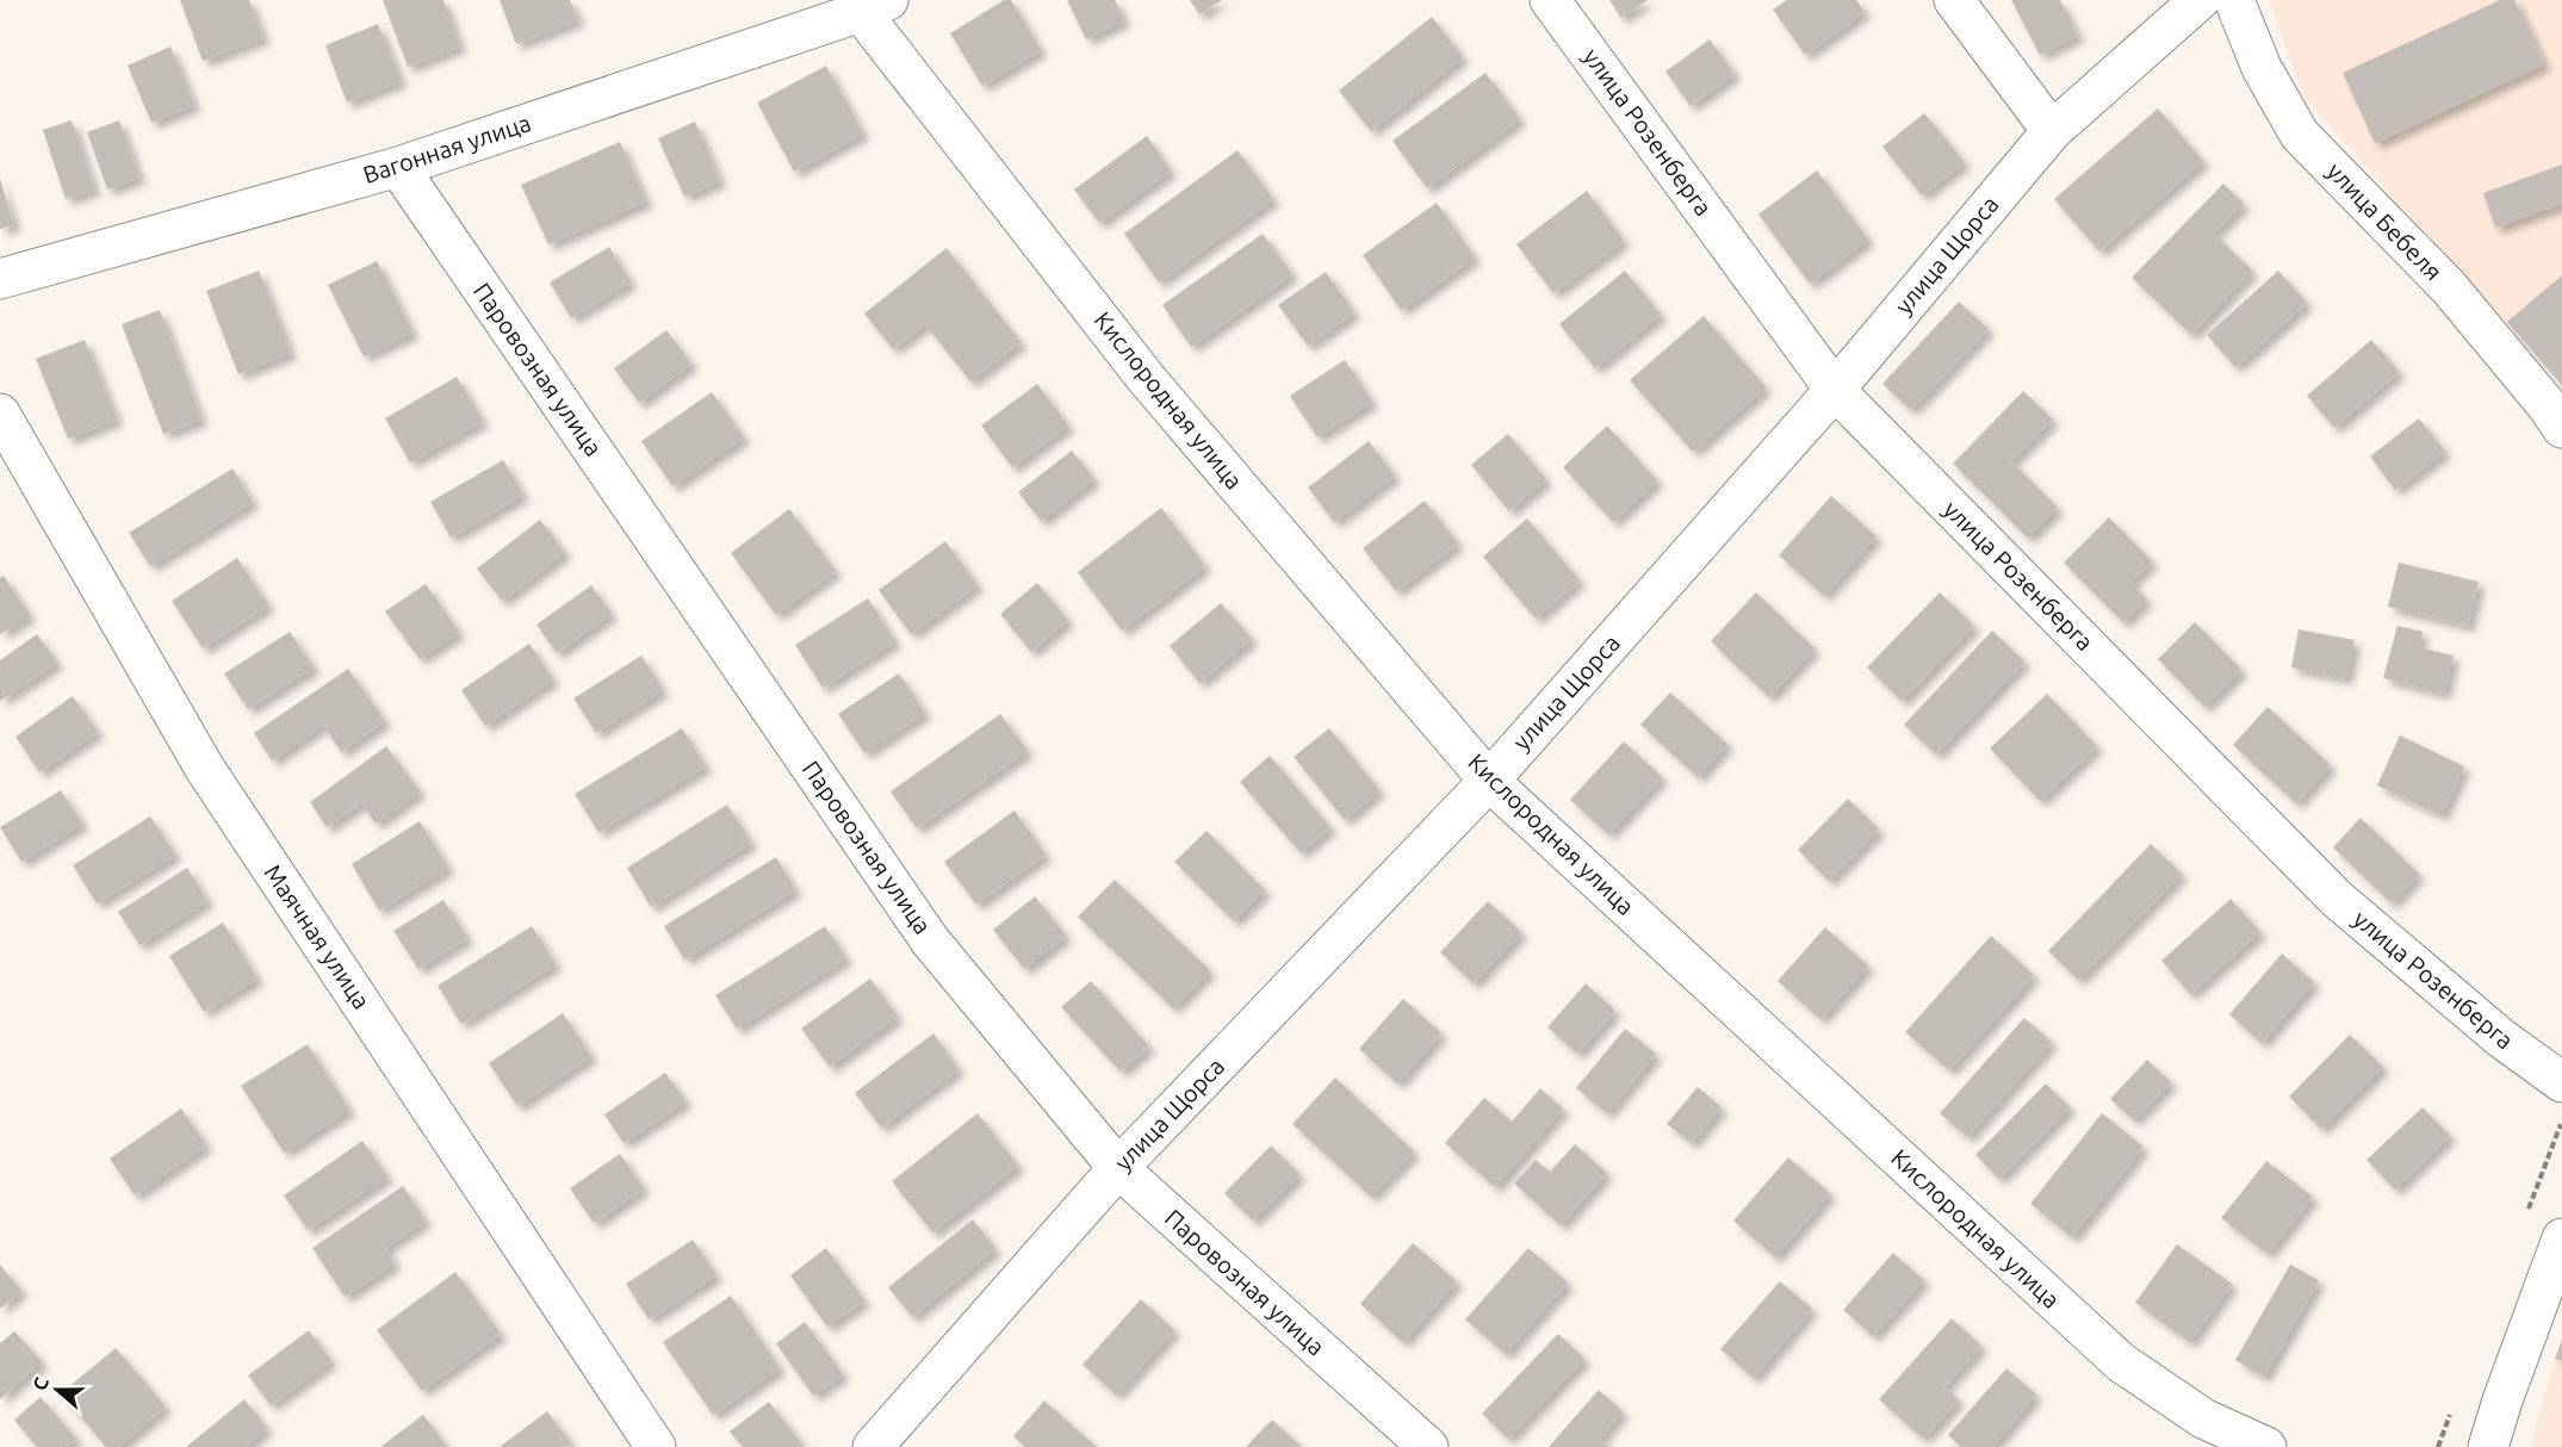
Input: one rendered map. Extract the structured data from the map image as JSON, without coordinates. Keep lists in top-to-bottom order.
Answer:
{
  "streets": {
    "street": [
      "улица Розенберга",
      "Вагонная улица",
      "улица Бебеля",
      "улица Щорса",
      "Паровозная улица",
      "Кислородная улица",
      "Маячная улица"
    ]
  },
  "crossings": [
    ["улица Розенберга", "улица Щорса"],
    ["Вагонная улица", "Паровозная улица"],
    ["Вагонная улица", "Кислородная улица"],
    ["улица Щорса", "Паровозная улица"],
    ["улица Щорса", "Кислородная улица"]
  ],
  "north": "left"
}
